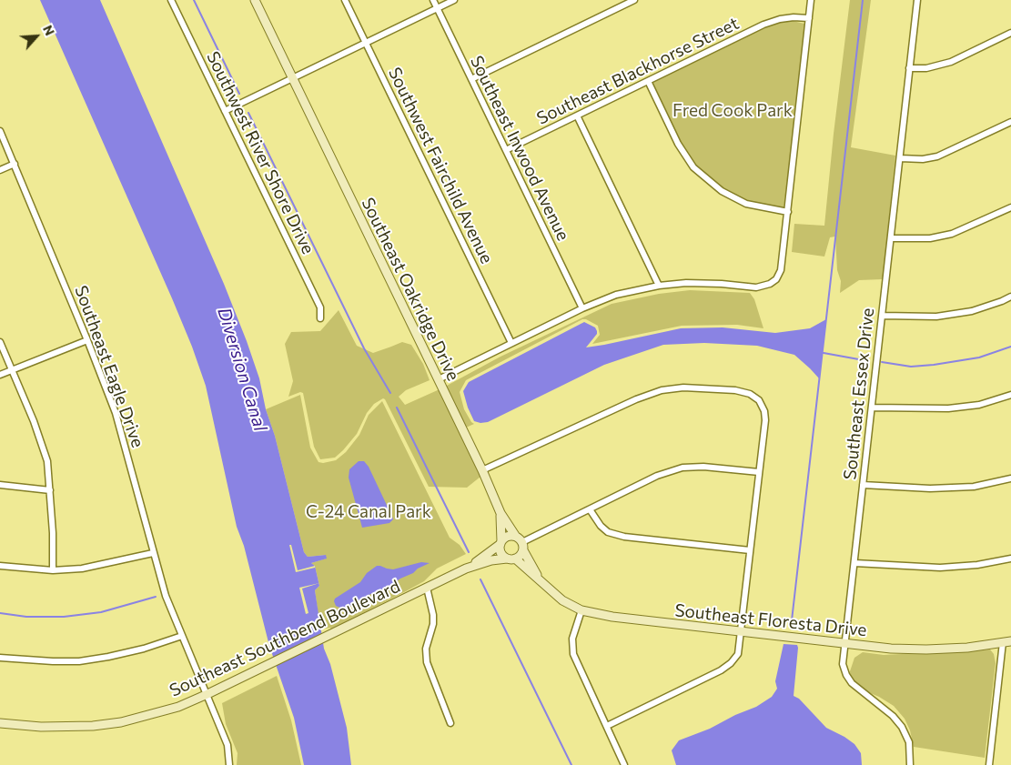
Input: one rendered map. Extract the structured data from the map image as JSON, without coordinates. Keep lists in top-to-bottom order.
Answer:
{
  "streets": {
    "street": [
      "Southeast Blackhorse Street",
      "Southeast Inwood Avenue",
      "Southwest River Shore Drive",
      "Southwest Fairchild Avenue",
      "Southeast Oakridge Drive",
      "Southeast Eagle Drive",
      "Southeast Essex Drive",
      "Southeast Floresta Drive",
      "Southeast Southbend Boulevard"
    ]
  },
  "crossings": [
    ["Southeast Blackhorse Street", "Southeast Inwood Avenue"],
    ["Southeast Oakridge Drive", "Southeast Floresta Drive"],
    ["Southeast Oakridge Drive", "Southeast Southbend Boulevard"],
    ["Southeast Eagle Drive", "Southeast Southbend Boulevard"],
    ["Southeast Essex Drive", "Southeast Floresta Drive"],
    ["Southeast Floresta Drive", "Southeast Southbend Boulevard"]
  ],
  "water": ["Diversion Canal"],
  "parks": ["Fred Cook Park", "C-24 Canal Park"],
  "north": "top right"
}
